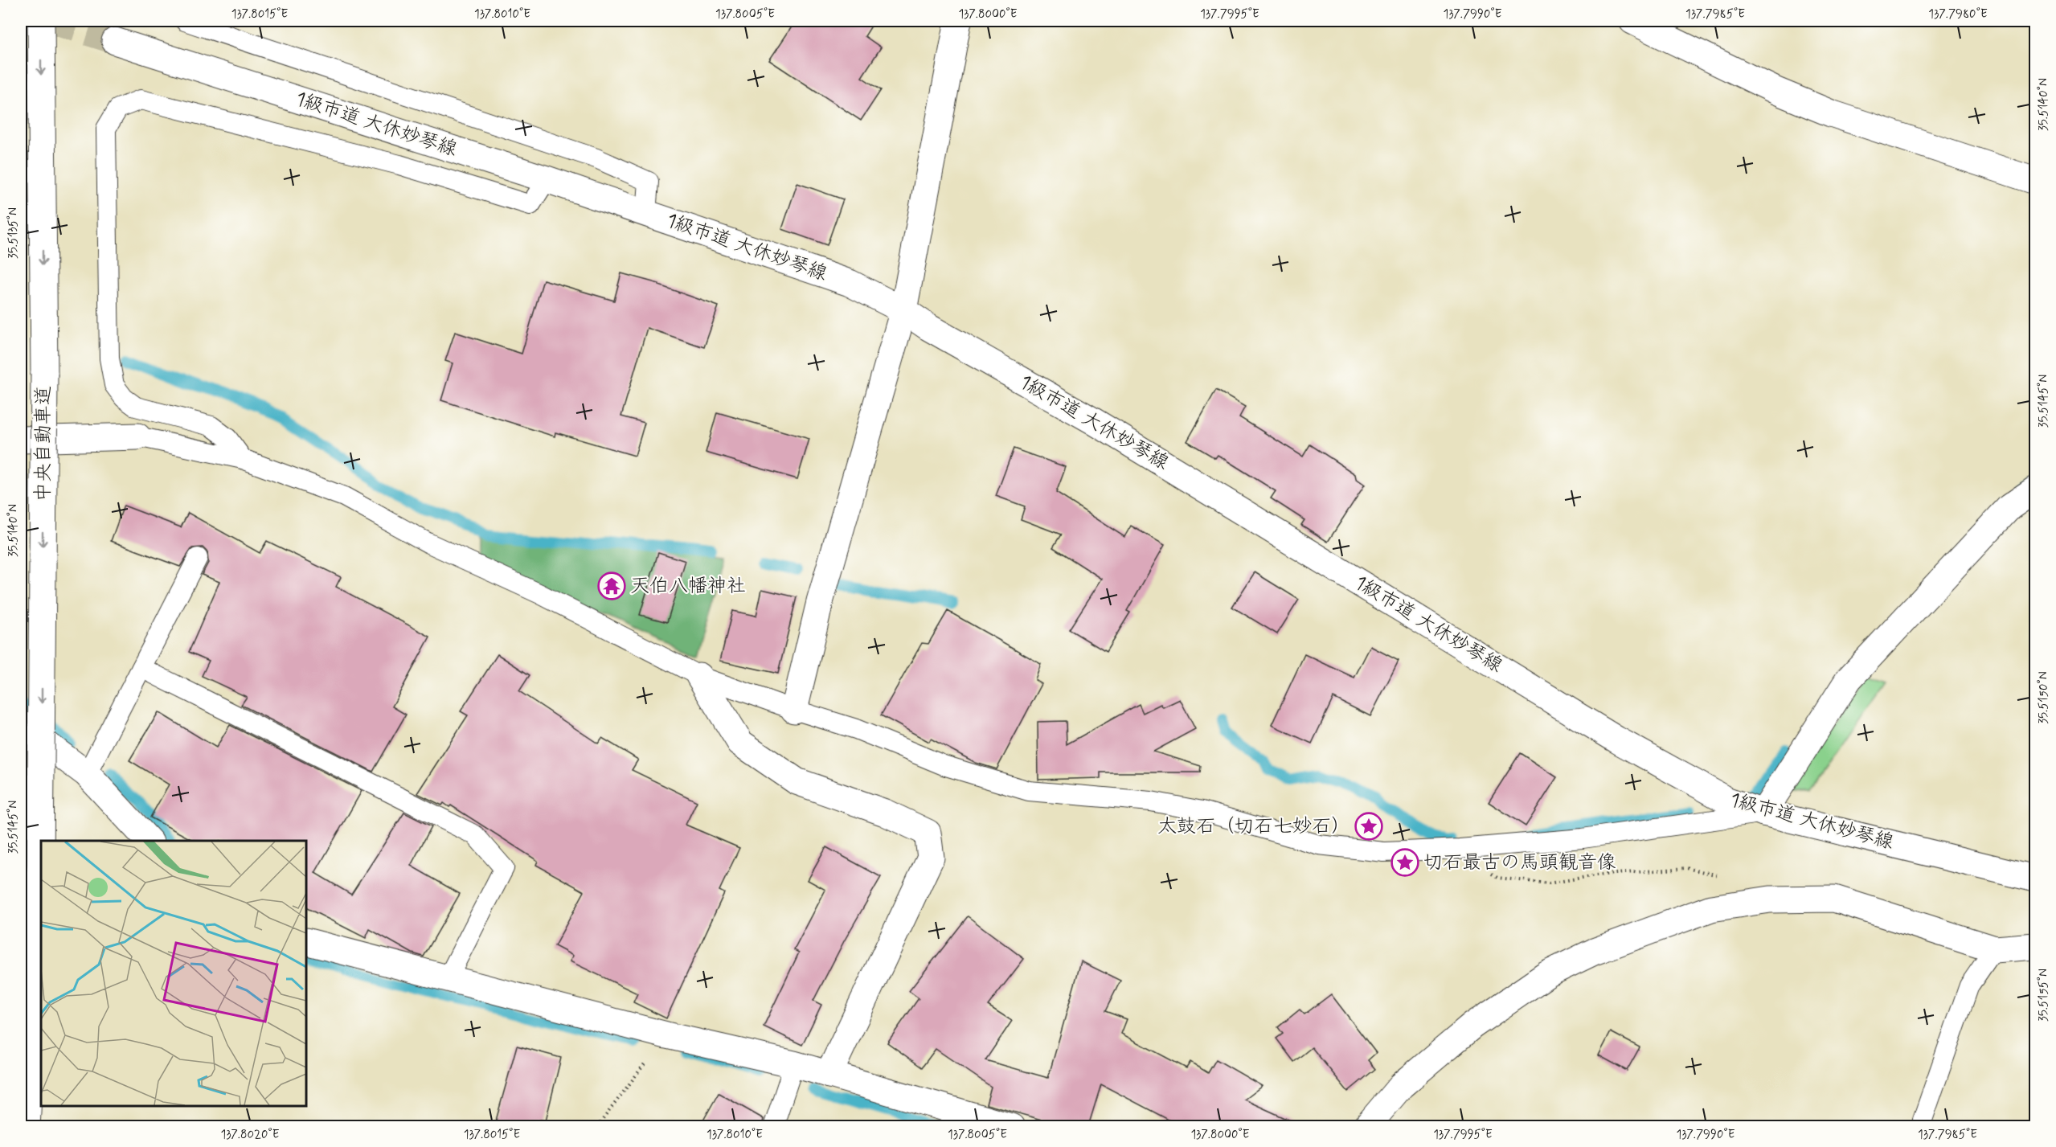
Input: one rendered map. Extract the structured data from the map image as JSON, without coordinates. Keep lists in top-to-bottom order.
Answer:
{
  "streets": {
    "main road": ["1級市道 大休妙琴線", "中央自動車道"]
  },
  "one_way": ["中央自動車道"],
  "places": {
    "temple": ["天伯八幡神社"],
    "place": ["太鼓石（切石七妙石）", "切石最古の馬頭観音像"]
  },
  "coordinates": [
    "137.8015°E",
    "137.8010°E",
    "137.8005°E",
    "137.8000°E",
    "137.7995°E",
    "137.7990°E",
    "137.7985°E",
    "137.7980°E",
    "35.5140°N",
    "35.5135°N",
    "35.5145°N",
    "35.5150°N",
    "35.5155°N",
    "137.8020°E"
  ]
}
